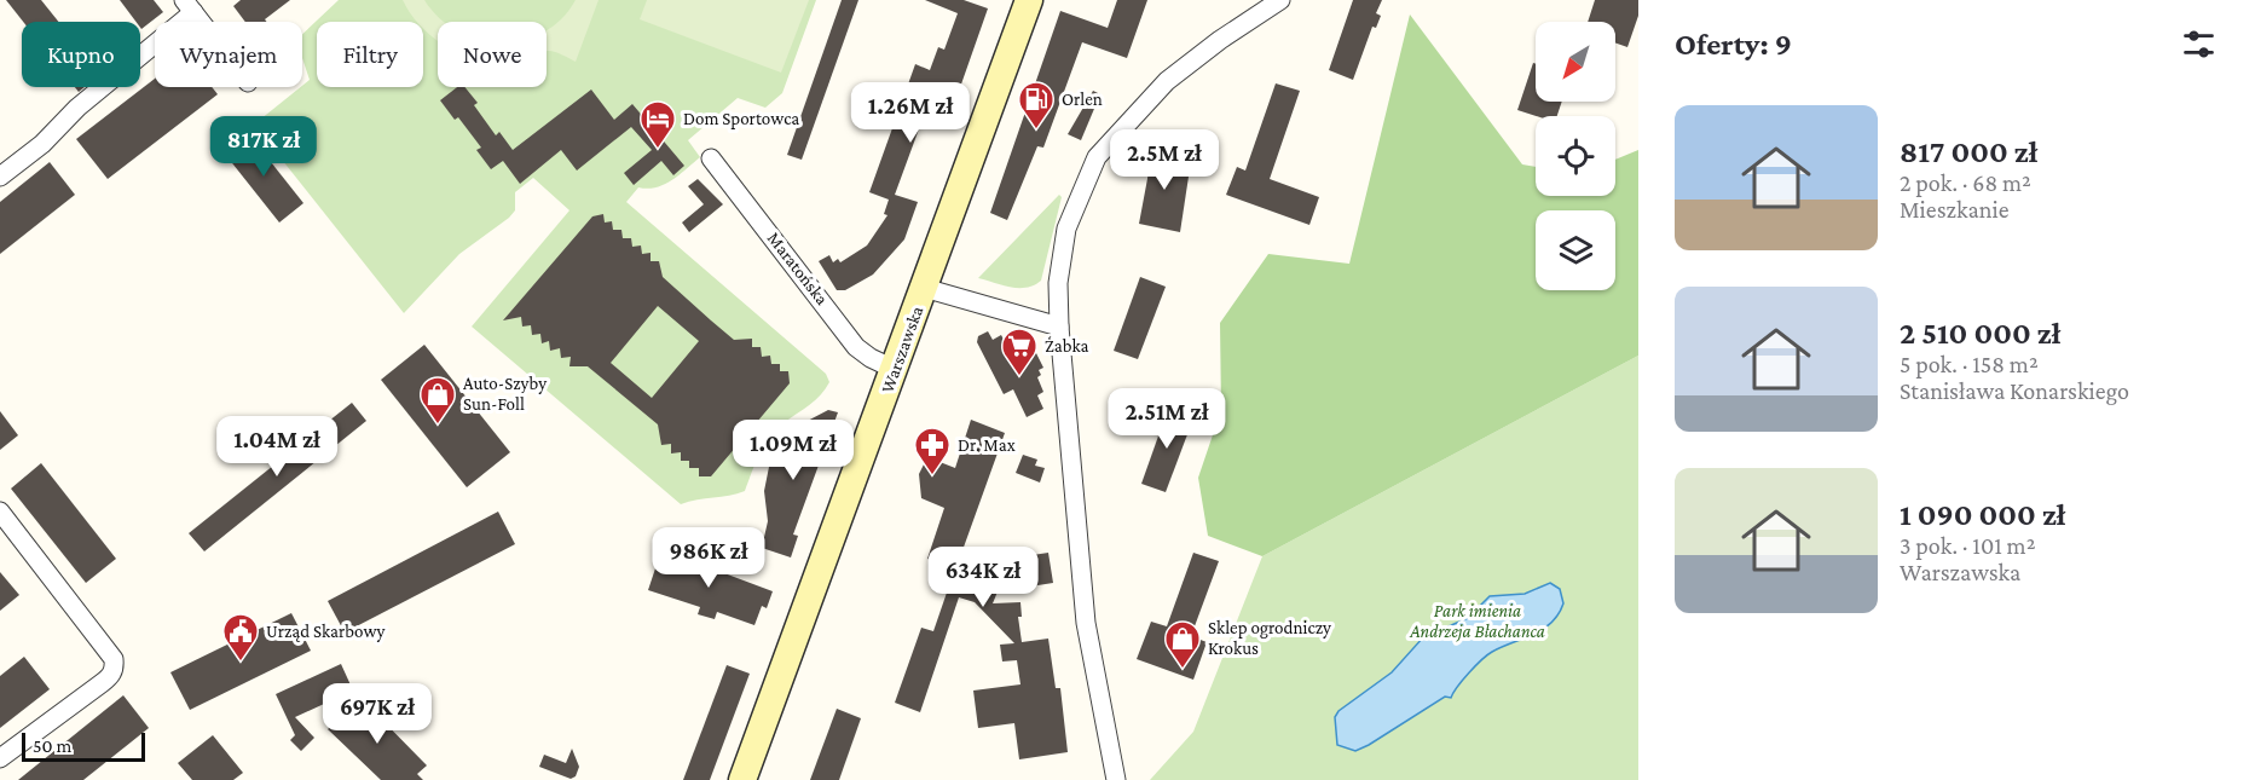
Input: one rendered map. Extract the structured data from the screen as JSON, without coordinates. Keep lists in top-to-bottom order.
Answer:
{
  "streets": {
    "main road": ["Warszawska"],
    "street": ["Maratońska"]
  },
  "crossings": [
    ["Maratońska", "Warszawska"]
  ],
  "parks": ["Park imienia Andrzeja Błachanca"],
  "places": {
    "fuel station": ["Orlen"],
    "hotel": ["Dom Sportowca"],
    "supermarket": ["Żabka"],
    "shop": ["Auto-Szyby Sun-Foll", "Sklep ogrodniczy Krokus"],
    "pharmacy": ["Dr. Max"],
    "public building": ["Urząd Skarbowy"]
  },
  "scale_bar": "50 m",
  "north": "bottom left",
  "page": {
    "heading": "Oferty: 9",
    "chip": [
      "Kupno",
      "Wynajem",
      "Filtry",
      "Nowe"
    ],
    "price": [
      "1.26M zł",
      "817K zł",
      "2.5M zł",
      "2.51M zł",
      "1.04M zł",
      "1.09M zł",
      "986K zł",
      "634K zł",
      "697K zł"
    ],
    "list": [
      {
        "name": "817 000 zł",
        "note": "2 pok. · 68 m² · Mieszkanie"
      },
      {
        "name": "2 510 000 zł",
        "note": "5 pok. · 158 m² · Stanisława Konarskiego"
      },
      {
        "name": "1 090 000 zł",
        "note": "3 pok. · 101 m² · Warszawska"
      }
    ],
    "scale": "50 m"
  }
}
